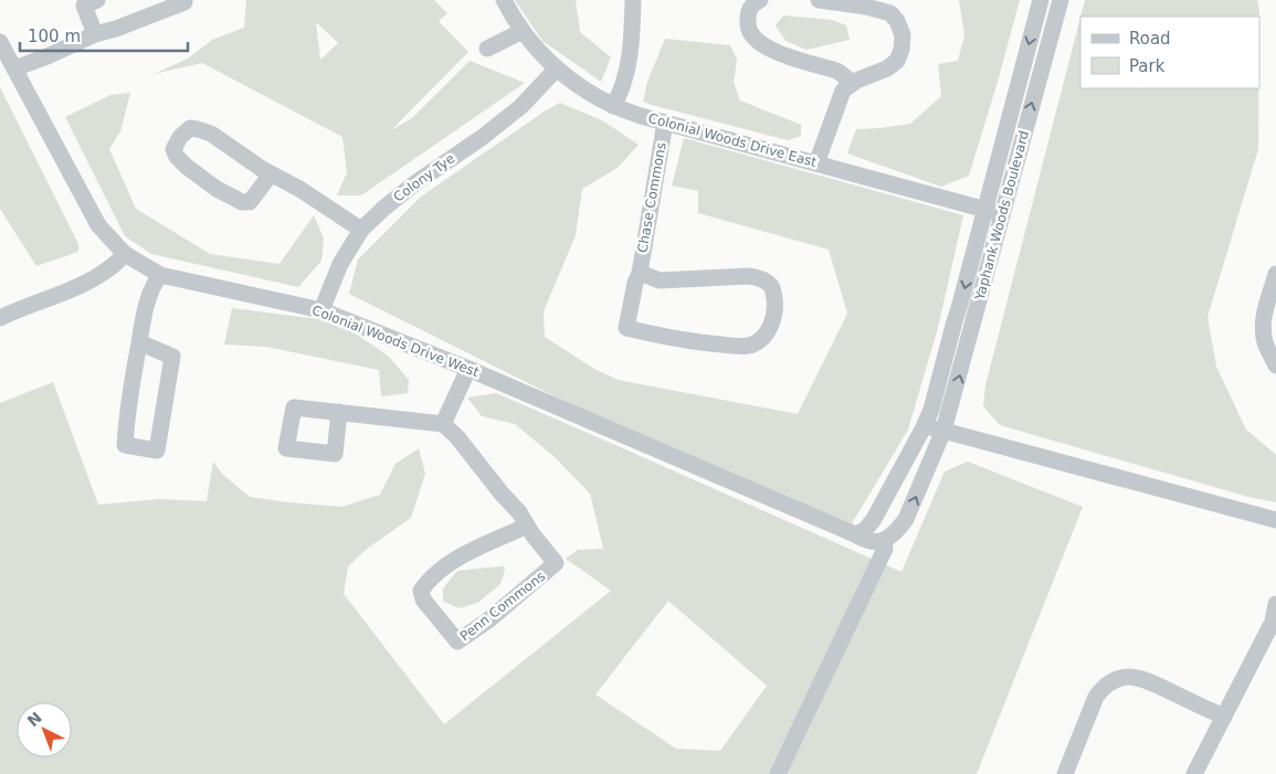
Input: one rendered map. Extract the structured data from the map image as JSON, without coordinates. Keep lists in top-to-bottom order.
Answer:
{
  "streets": {
    "street": [
      "Colonial Woods Drive East",
      "Colony Tye",
      "Chase Commons",
      "Yaphank Woods Boulevard",
      "Colonial Woods Drive West",
      "Penn Commons"
    ]
  },
  "crossings": [
    ["Colonial Woods Drive East", "Colony Tye"],
    ["Colonial Woods Drive East", "Chase Commons"],
    ["Colonial Woods Drive East", "Yaphank Woods Boulevard"],
    ["Colony Tye", "Colonial Woods Drive West"],
    ["Yaphank Woods Boulevard", "Colonial Woods Drive West"]
  ],
  "legend": ["Road", "Park"],
  "scale_bar": "100 m",
  "north": "top left"
}
